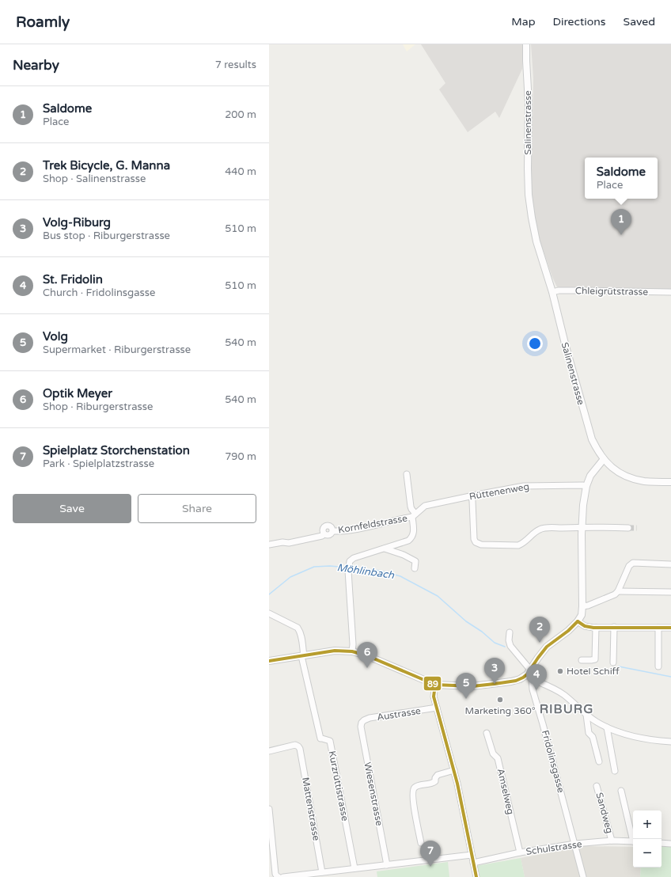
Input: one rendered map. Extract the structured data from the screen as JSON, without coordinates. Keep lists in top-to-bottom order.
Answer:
{
  "streets": {
    "street": [
      "Salinenstrasse",
      "Chleigrütstrasse",
      "Rüttenenweg",
      "Kornfeldstrasse",
      "Austrasse",
      "Fridolinsgasse",
      "Kurzrüttistrasse",
      "Amselweg",
      "Wiesenstrasse",
      "Mattenstrasse",
      "Sandweg",
      "Schulstrasse"
    ]
  },
  "crossings": [
    ["Salinenstrasse", "Chleigrütstrasse"],
    ["Rüttenenweg", "Kornfeldstrasse"],
    ["Austrasse", "Wiesenstrasse"],
    ["Fridolinsgasse", "Schulstrasse"],
    ["Amselweg", "Schulstrasse"],
    ["Sandweg", "Schulstrasse"]
  ],
  "districts": ["RIBURG"],
  "water": ["Möhlinbach"],
  "places": ["Hotel Schiff", "Marketing 360°"],
  "lines": ["transit line 89"],
  "page": {
    "header": "Roamly",
    "nav": ["Map", "Directions", "Saved"],
    "heading": ["Nearby", "7 results"],
    "list": [
      {
        "mark": "1",
        "name": "Saldome",
        "note": "Place",
        "value": "200 m"
      },
      {
        "mark": "2",
        "name": "Trek Bicycle, G. Manna",
        "note": "Shop · Salinenstrasse",
        "value": "440 m"
      },
      {
        "mark": "3",
        "name": "Volg-Riburg",
        "note": "Bus stop · Riburgerstrasse",
        "value": "510 m"
      },
      {
        "mark": "4",
        "name": "St. Fridolin",
        "note": "Church · Fridolinsgasse",
        "value": "510 m"
      },
      {
        "mark": "5",
        "name": "Volg",
        "note": "Supermarket · Riburgerstrasse",
        "value": "540 m"
      },
      {
        "mark": "6",
        "name": "Optik Meyer",
        "note": "Shop · Riburgerstrasse",
        "value": "540 m"
      },
      {
        "mark": "7",
        "name": "Spielplatz Storchenstation",
        "note": "Park · Spielplatzstrasse",
        "value": "790 m"
      }
    ],
    "popup": ["Saldome", "Place"],
    "pins": [
      "1",
      "2",
      "6",
      "3",
      "4",
      "5",
      "7"
    ],
    "buttons": ["Save", "Share"],
    "map_buttons": ["+", "−"]
  }
}
